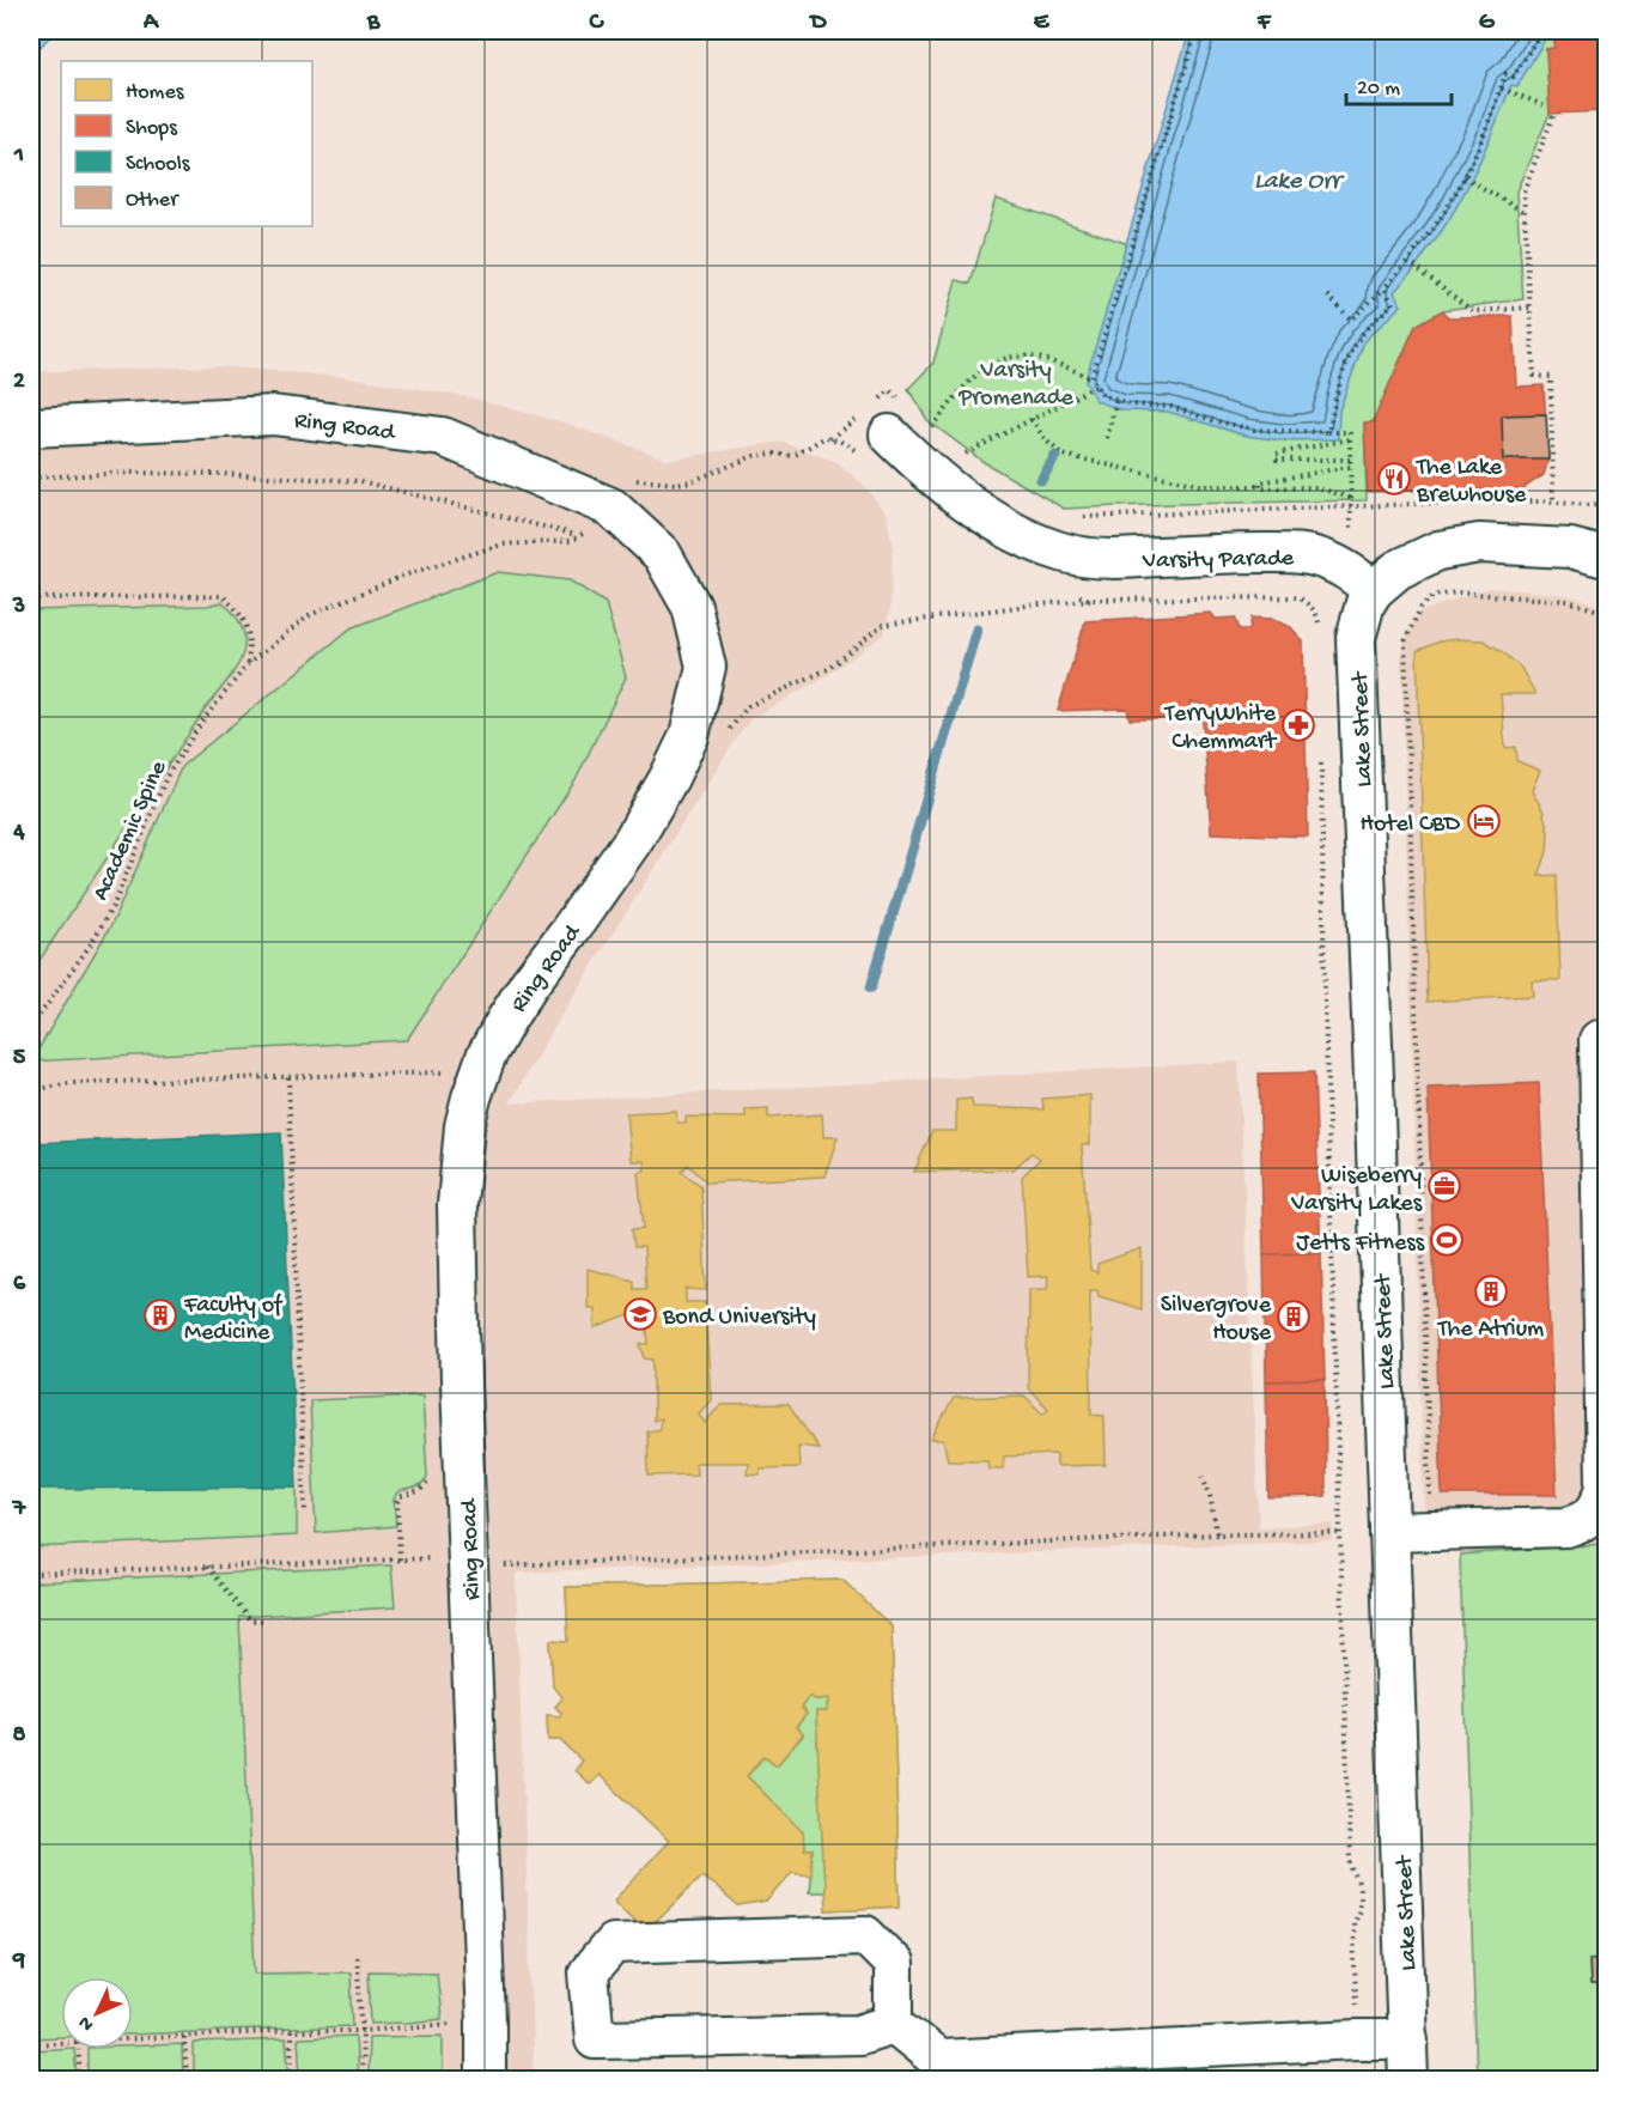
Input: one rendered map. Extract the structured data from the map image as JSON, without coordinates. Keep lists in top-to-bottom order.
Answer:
{
  "streets": {
    "street": ["Ring Road", "Varsity Parade", "Lake Street"],
    "path": ["Academic Spine"]
  },
  "crossings": [
    ["Varsity Parade", "Lake Street"]
  ],
  "water": ["Lake Orr"],
  "parks": ["Varsity Promenade"],
  "places": {
    "restaurant": ["The Lake Brewhouse"],
    "pharmacy": ["TerryWhite Chemmart"],
    "hotel": ["Hotel CBD"],
    "office": ["Wiseberry Varsity Lakes"],
    "sports": ["Jetts Fitness"],
    "building": ["The Atrium", "Faculty of Medicine", "Silvergrove House"],
    "school or university": ["Bond University"]
  },
  "legend": [
    "Homes",
    "Shops",
    "Schools",
    "Other"
  ],
  "scale_bar": "20 m",
  "north": "bottom left",
  "grid": {
    "columns": [
      "A",
      "B",
      "C",
      "D",
      "E",
      "F",
      "G"
    ],
    "rows": [
      "1",
      "2",
      "3",
      "4",
      "5",
      "6",
      "7",
      "8",
      "9"
    ]
  }
}
